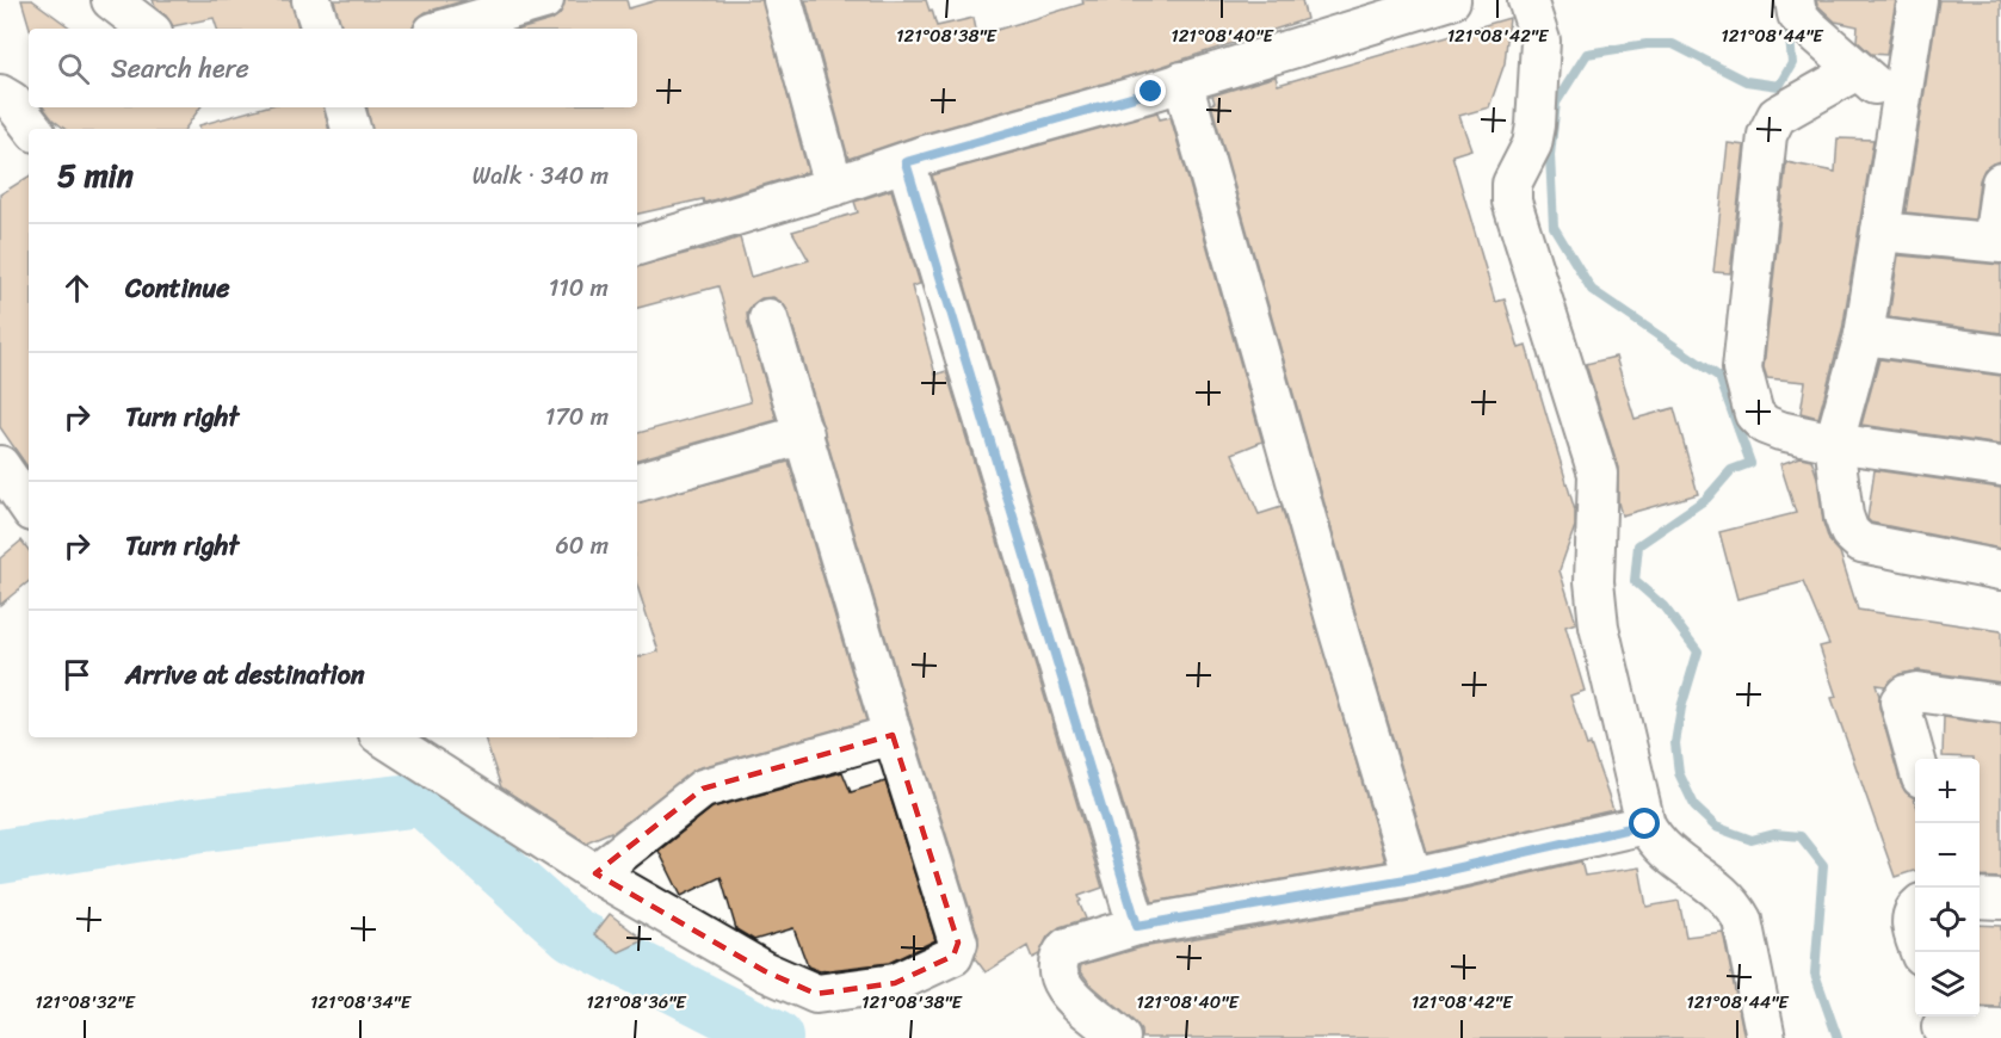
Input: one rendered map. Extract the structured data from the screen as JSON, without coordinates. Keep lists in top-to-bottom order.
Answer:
{
  "page": {
    "search": "Search here",
    "heading": ["5 min", "Walk · 340 m"],
    "list": [
      ["Continue", "110 m"],
      ["Turn right", "170 m"],
      ["Turn right", "60 m"],
      "Arrive at destination"
    ],
    "map_buttons": ["+", "−"]
  },
  "coordinates": [
    "121°08'38\"E",
    "121°08'40\"E",
    "121°08'42\"E",
    "121°08'44\"E",
    "121°08'32\"E",
    "121°08'34\"E",
    "121°08'36\"E"
  ]
}
